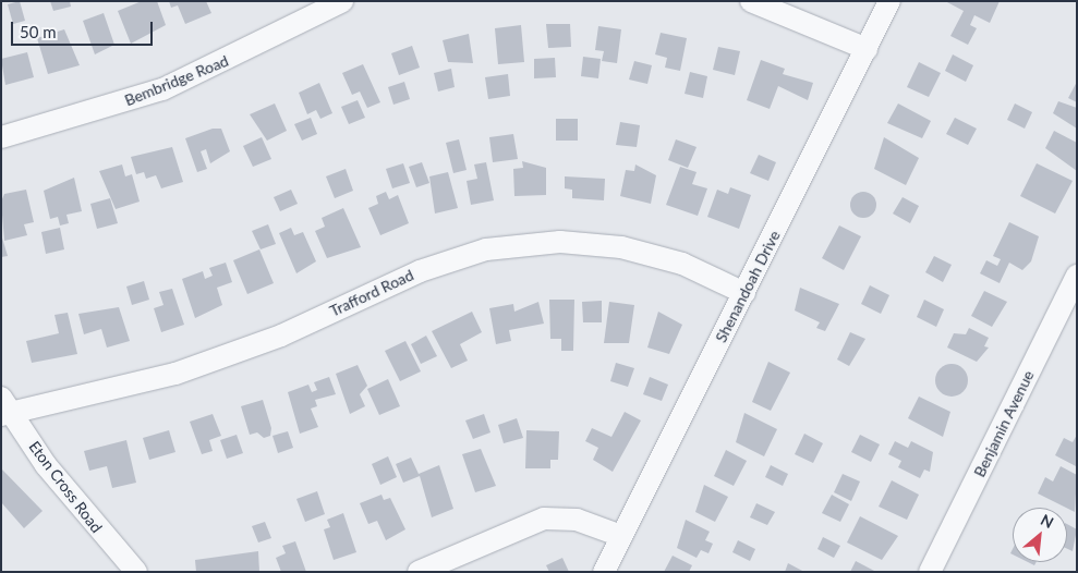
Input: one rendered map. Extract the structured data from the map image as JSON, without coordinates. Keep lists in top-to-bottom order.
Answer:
{
  "streets": {
    "street": [
      "Bembridge Road",
      "Shenandoah Drive",
      "Trafford Road",
      "Benjamin Avenue",
      "Eton Cross Road"
    ]
  },
  "crossings": [
    ["Shenandoah Drive", "Trafford Road"],
    ["Trafford Road", "Eton Cross Road"]
  ],
  "scale_bar": "50 m",
  "north": "top right"
}
